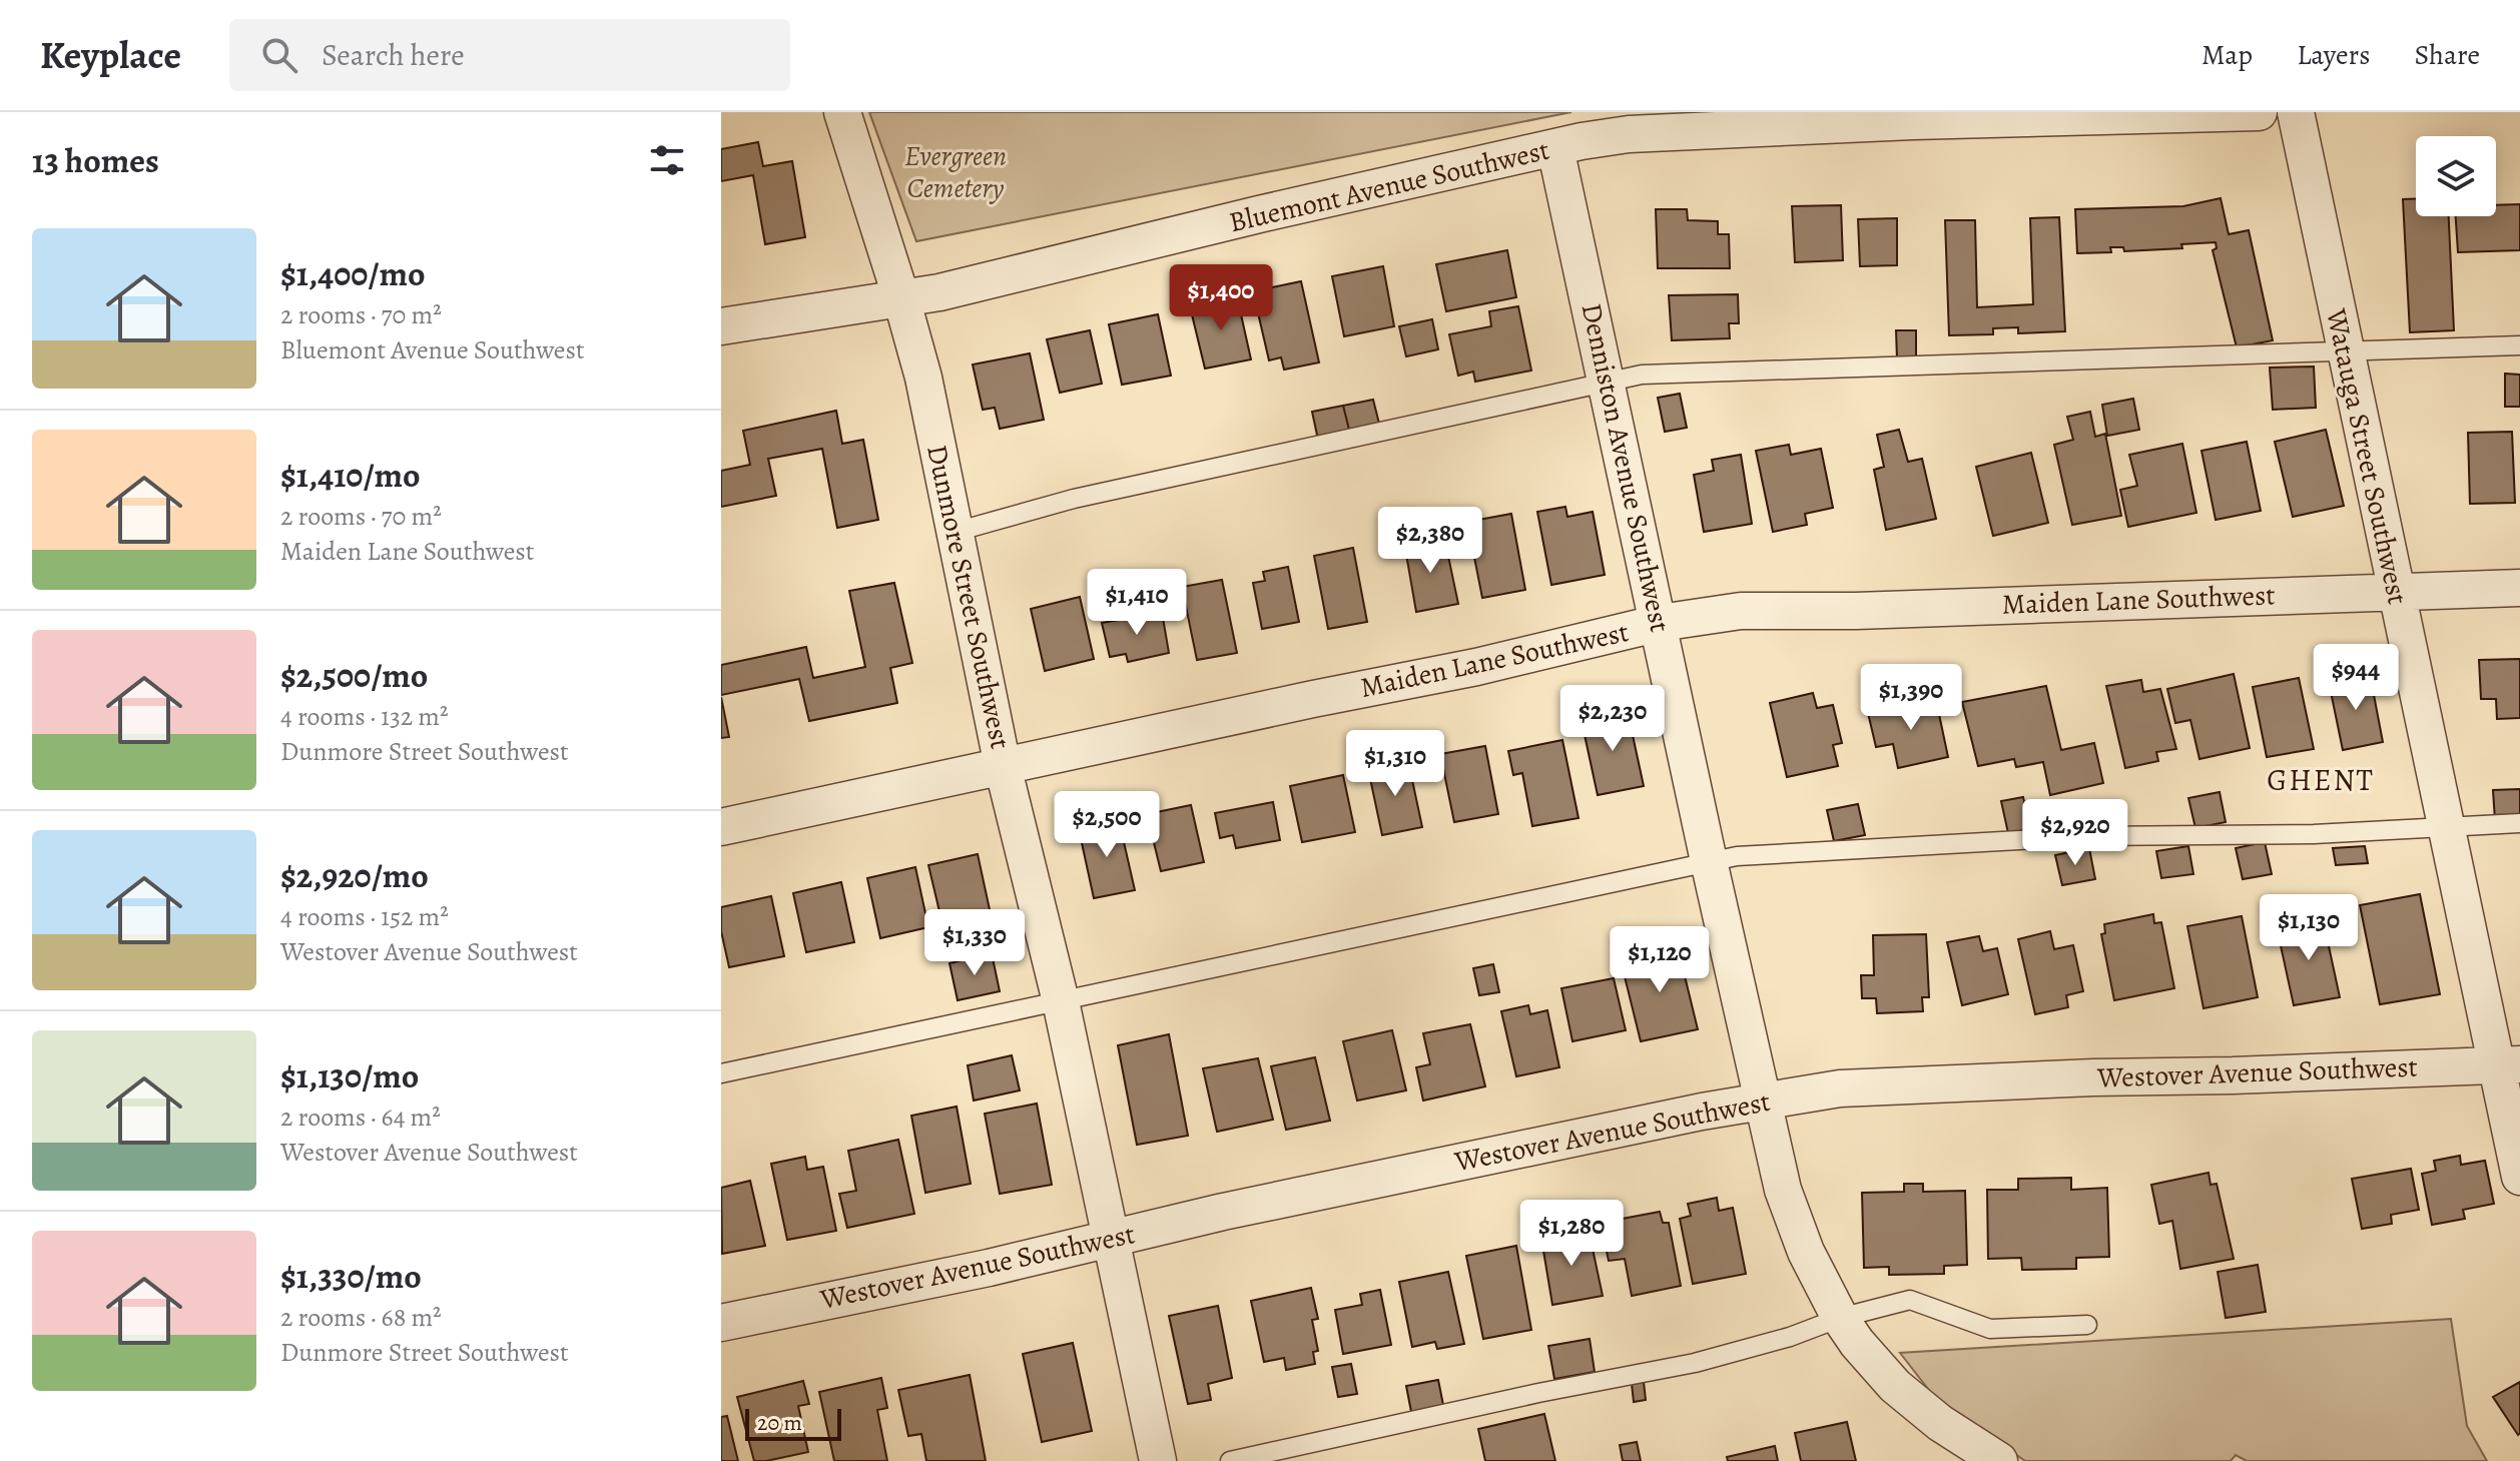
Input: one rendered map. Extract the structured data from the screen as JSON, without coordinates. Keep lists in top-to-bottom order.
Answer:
{
  "streets": {
    "street": [
      "Bluemont Avenue Southwest",
      "Watauga Street Southwest",
      "Denniston Avenue Southwest",
      "Dunmore Street Southwest",
      "Maiden Lane Southwest",
      "Westover Avenue Southwest"
    ]
  },
  "crossings": [
    ["Bluemont Avenue Southwest", "Denniston Avenue Southwest"],
    ["Bluemont Avenue Southwest", "Dunmore Street Southwest"],
    ["Watauga Street Southwest", "Maiden Lane Southwest"],
    ["Watauga Street Southwest", "Westover Avenue Southwest"],
    ["Denniston Avenue Southwest", "Maiden Lane Southwest"],
    ["Denniston Avenue Southwest", "Westover Avenue Southwest"],
    ["Dunmore Street Southwest", "Maiden Lane Southwest"],
    ["Dunmore Street Southwest", "Westover Avenue Southwest"]
  ],
  "districts": ["GHENT"],
  "parks": ["Evergreen Cemetery"],
  "scale_bar": "20 m",
  "page": {
    "header": "Keyplace",
    "search": "Search here",
    "nav": ["Map", "Layers", "Share"],
    "heading": "13 homes",
    "list": [
      {
        "name": "$1,400/mo",
        "note": "2 rooms · 70 m² · Bluemont Avenue Southwest"
      },
      {
        "name": "$1,410/mo",
        "note": "2 rooms · 70 m² · Maiden Lane Southwest"
      },
      {
        "name": "$2,500/mo",
        "note": "4 rooms · 132 m² · Dunmore Street Southwest"
      },
      {
        "name": "$2,920/mo",
        "note": "4 rooms · 152 m² · Westover Avenue Southwest"
      },
      {
        "name": "$1,130/mo",
        "note": "2 rooms · 64 m² · Westover Avenue Southwest"
      },
      {
        "name": "$1,330/mo",
        "note": "2 rooms · 68 m² · Dunmore Street Southwest"
      }
    ],
    "price": [
      "$1,400",
      "$2,380",
      "$1,410",
      "$944",
      "$1,390",
      "$2,230",
      "$1,310",
      "$2,500",
      "$2,920",
      "$1,130",
      "$1,330",
      "$1,120",
      "$1,280"
    ],
    "scale": "20 m"
  }
}
